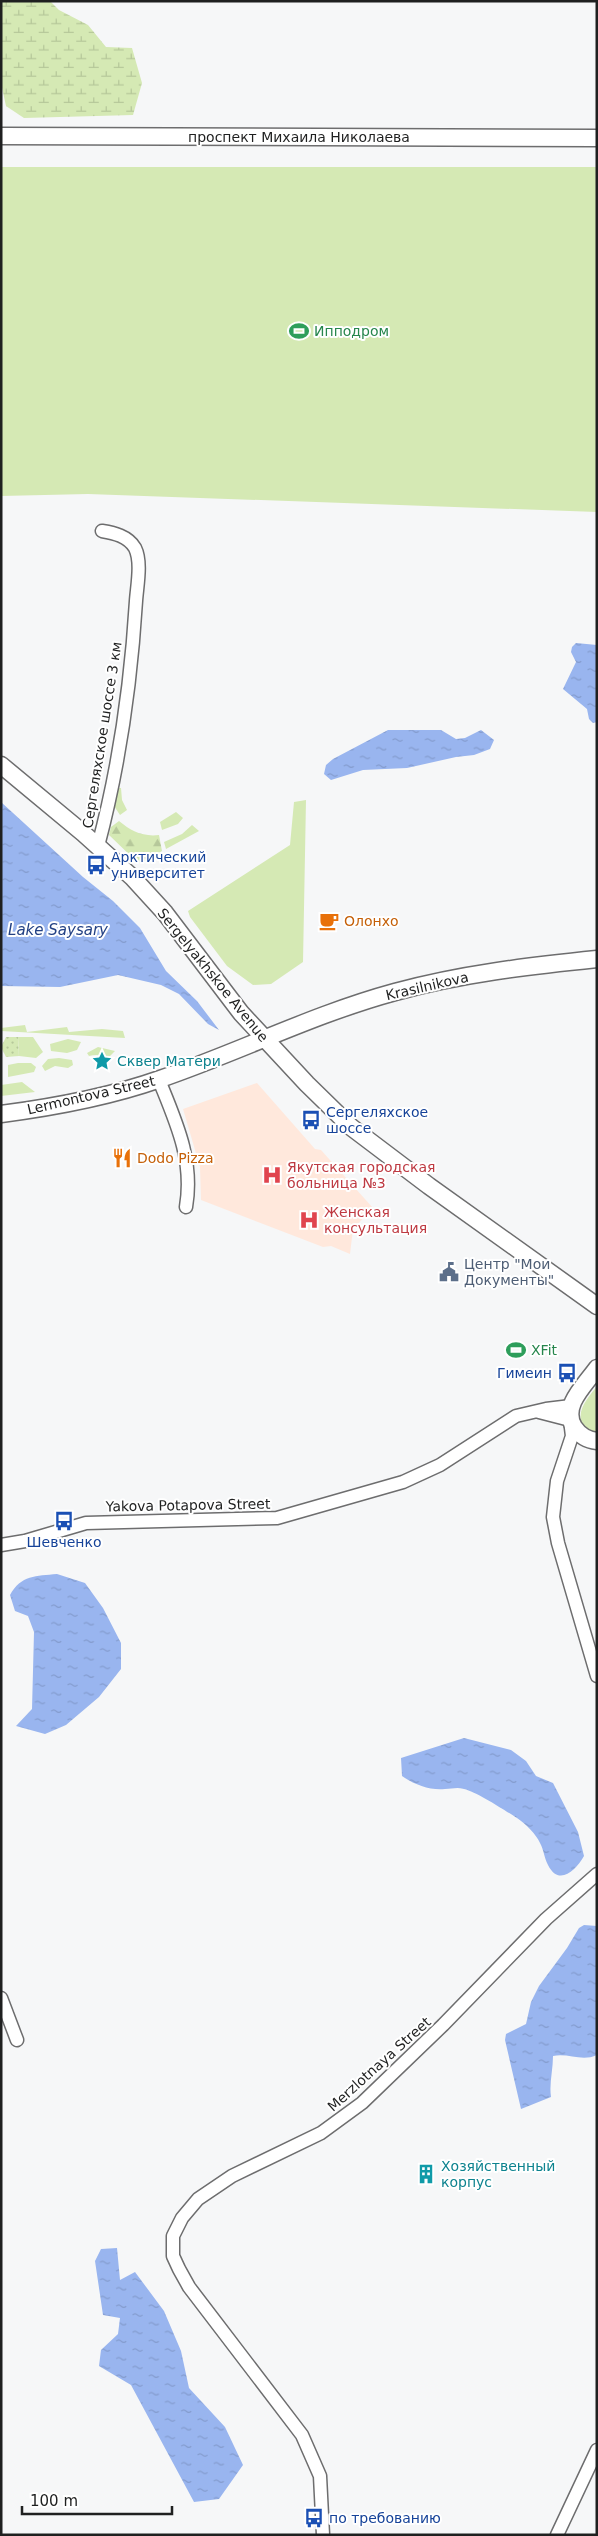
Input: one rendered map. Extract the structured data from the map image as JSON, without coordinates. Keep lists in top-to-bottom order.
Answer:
{
  "streets": {
    "main road": [
      "проспект Михаила Николаева",
      "Sergelyakhskoe Avenue",
      "Krasilnikova",
      "Lermontova Street"
    ],
    "street": ["Сергеляхское шоссе 3 км", "Yakova Potapova Street", "Merzlotnaya Street"]
  },
  "crossings": [
    ["Сергеляхское шоссе 3 км", "Sergelyakhskoe Avenue"],
    ["Sergelyakhskoe Avenue", "Krasilnikova"],
    ["Sergelyakhskoe Avenue", "Lermontova Street"],
    ["Krasilnikova", "Lermontova Street"]
  ],
  "water": ["Lake Saysary"],
  "places": {
    "sports": ["Ипподром", "XFit"],
    "bus stop": [
      "Арктический университет",
      "Сергеляхское шоссе",
      "Гимеин",
      "Шевченко",
      "по требованию"
    ],
    "cafe": ["Олонхо"],
    "place": ["Сквер Матери"],
    "restaurant": ["Dodo Pizza"],
    "hospital": ["Якутская городская больница №3", "Женская консультация"],
    "public building": ["Центр \"Мои Документы\""],
    "building": ["Хозяйственный корпус"]
  },
  "scale_bar": "100 m"
}
